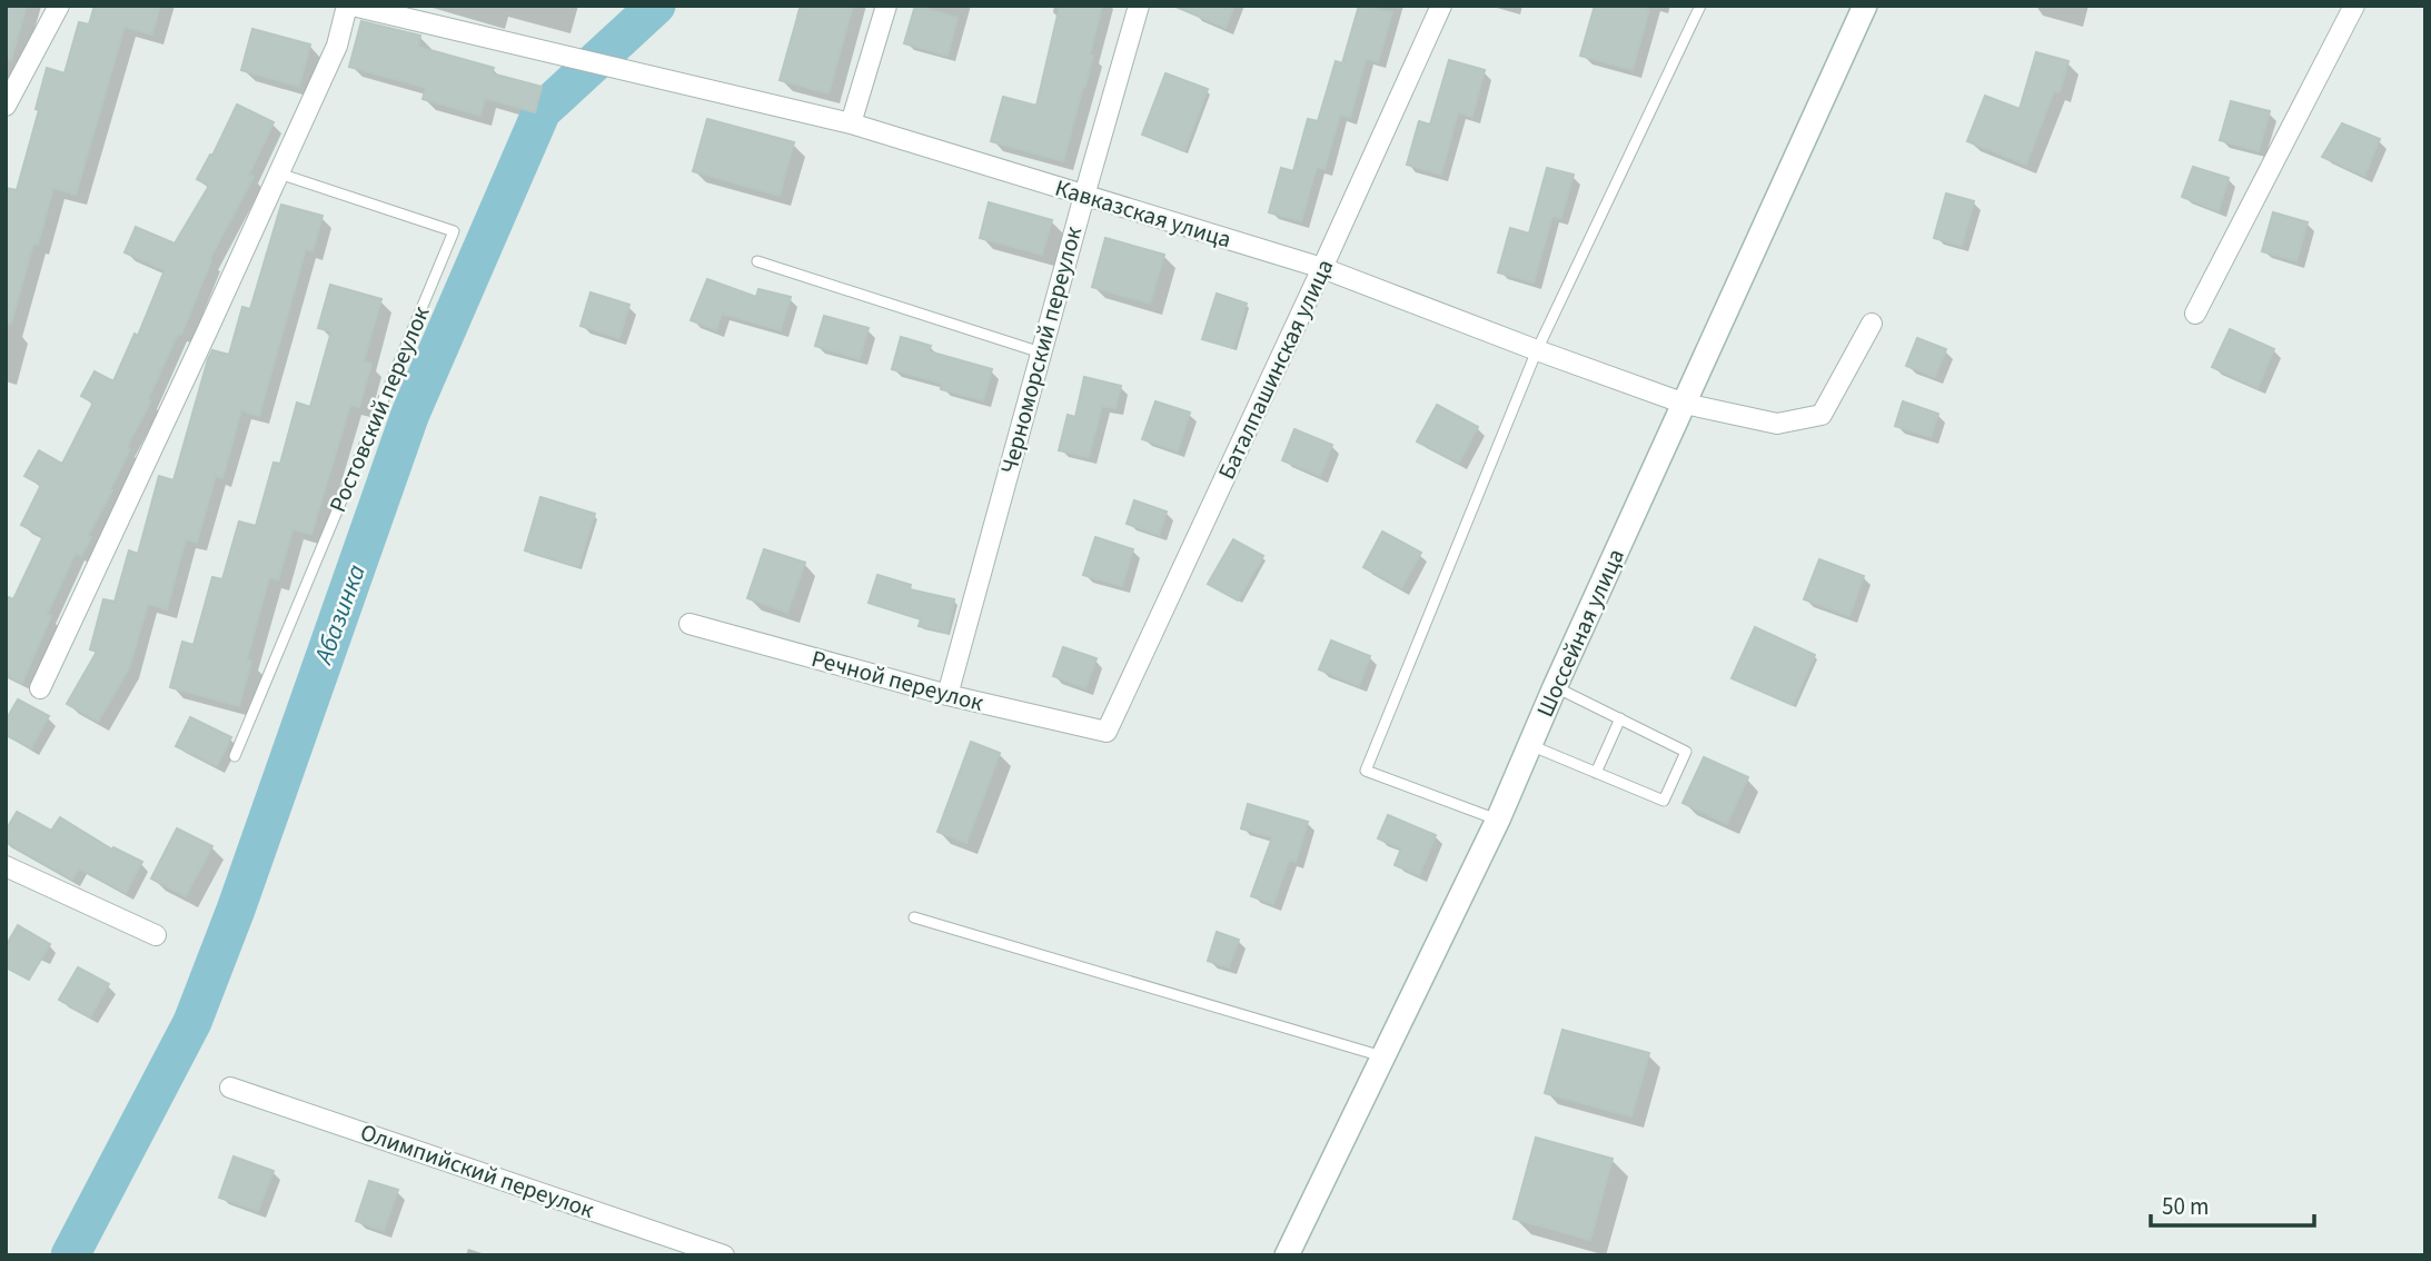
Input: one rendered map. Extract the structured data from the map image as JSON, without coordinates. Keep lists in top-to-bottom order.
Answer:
{
  "streets": {
    "main road": ["Шоссейная улица"],
    "street": [
      "Кавказская улица",
      "Черноморский переулок",
      "Баталпашинская улица",
      "Речной переулок",
      "Олимпийский переулок"
    ],
    "lane": ["Ростовский переулок"]
  },
  "crossings": [
    ["Кавказская улица", "Черноморский переулок"],
    ["Кавказская улица", "Баталпашинская улица"],
    ["Кавказская улица", "Шоссейная улица"],
    ["Черноморский переулок", "Речной переулок"],
    ["Баталпашинская улица", "Речной переулок"]
  ],
  "water": ["Абазинка"],
  "scale_bar": "50 m"
}
